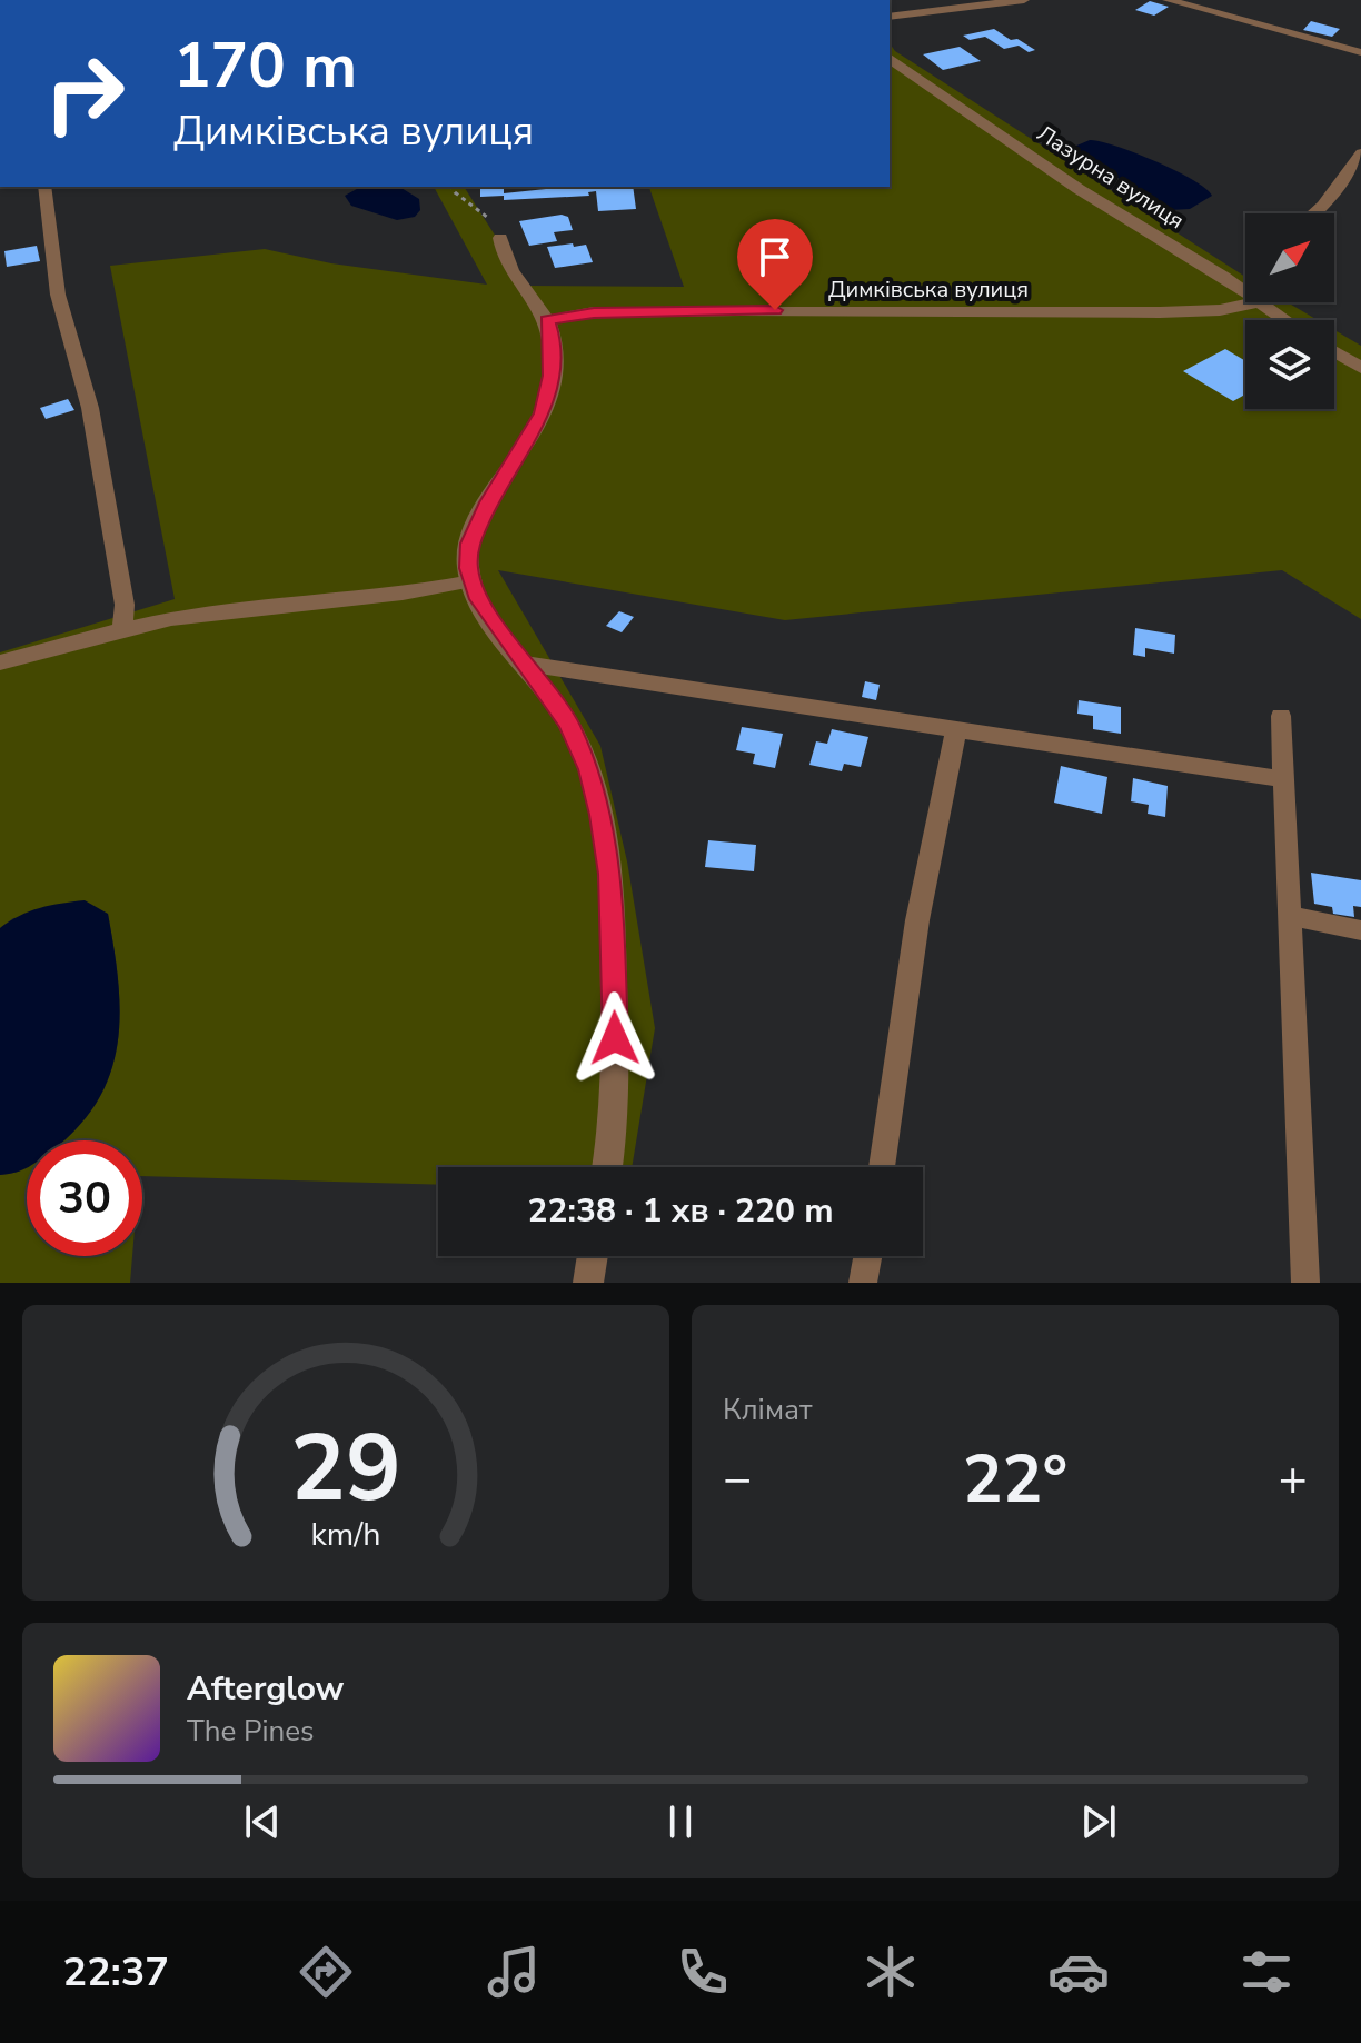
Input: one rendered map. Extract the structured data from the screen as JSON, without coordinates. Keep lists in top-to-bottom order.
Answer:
{
  "streets": {
    "street": ["Лазурна вулиця", "Димківська вулиця"]
  },
  "crossings": [
    ["Лазурна вулиця", "Димківська вулиця"]
  ],
  "north": "top right",
  "page": {
    "turn": ["170 m", "Димківська вулиця"],
    "limit": "30",
    "trip": "22:38 · 1 хв · 220 m",
    "tile": "Клімат",
    "heat": ["−", "22°", "+"],
    "song": ["Afterglow", "The Pines"],
    "tabs": "22:37",
    "gauge": ["29", "km/h"]
  }
}
